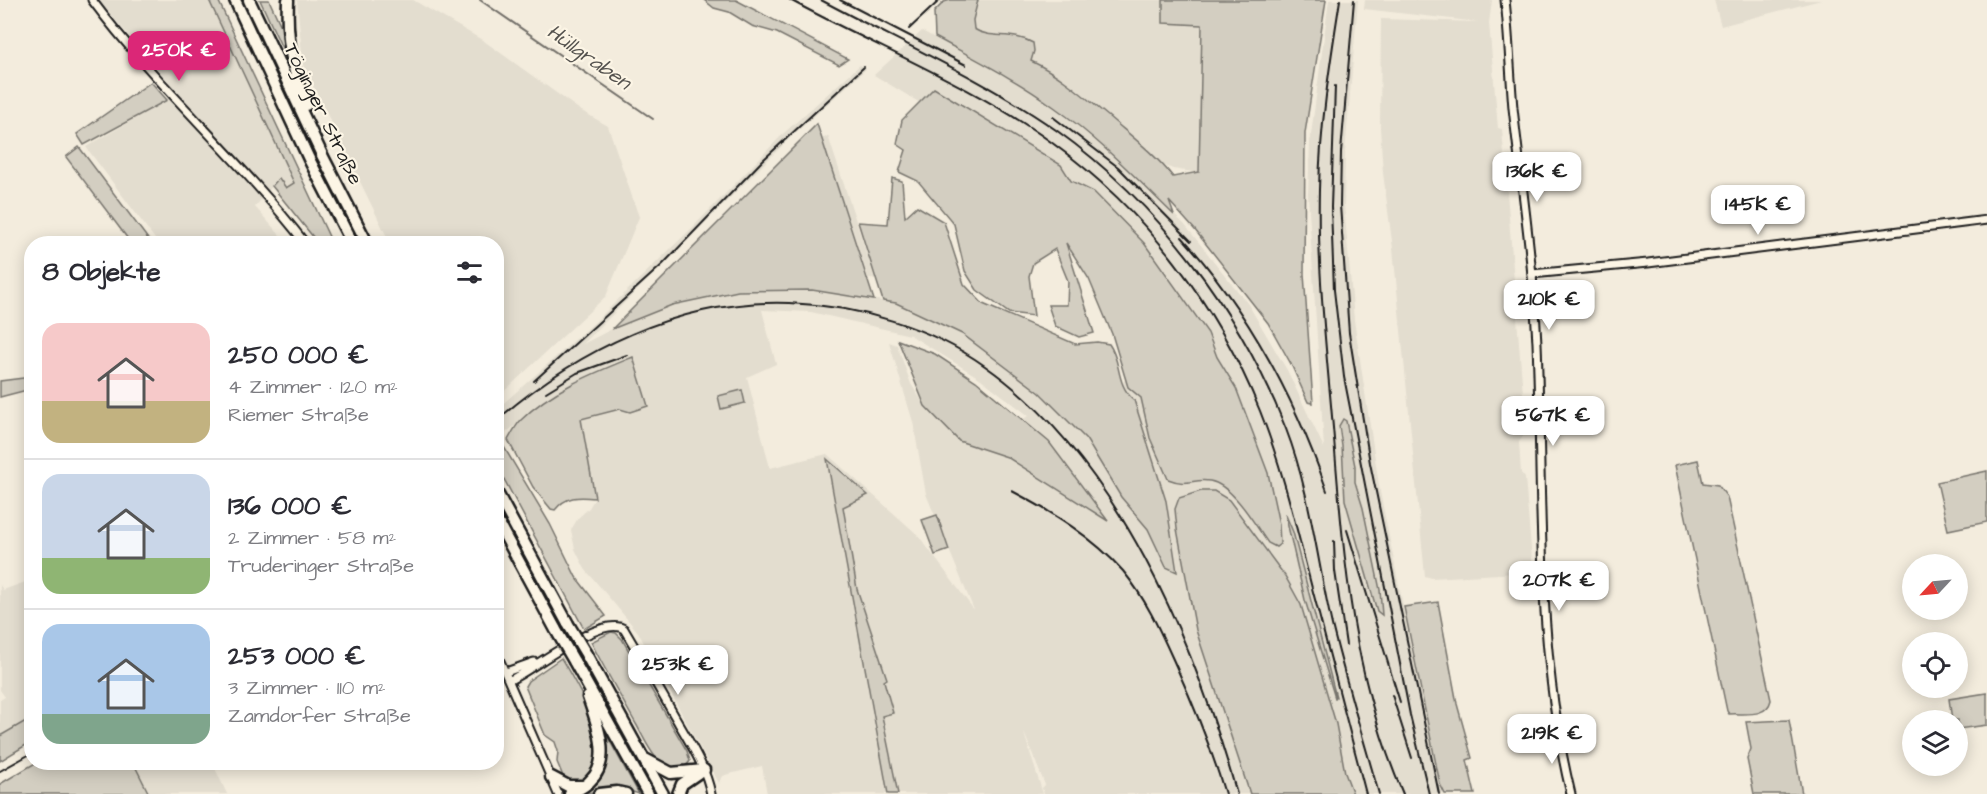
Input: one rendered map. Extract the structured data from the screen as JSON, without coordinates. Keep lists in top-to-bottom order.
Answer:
{
  "streets": {
    "highway": ["Töginger Straße"]
  },
  "water": ["Hüllgraben"],
  "north": "bottom left",
  "page": {
    "price": [
      "250K €",
      "136K €",
      "145K €",
      "210K €",
      "567K €",
      "207K €",
      "253K €",
      "219K €"
    ],
    "heading": "8 Objekte",
    "list": [
      {
        "name": "250 000 €",
        "note": "4 Zimmer · 120 m² · Riemer Straße"
      },
      {
        "name": "136 000 €",
        "note": "2 Zimmer · 58 m² · Truderinger Straße"
      },
      {
        "name": "253 000 €",
        "note": "3 Zimmer · 110 m² · Zamdorfer Straße"
      }
    ]
  }
}
